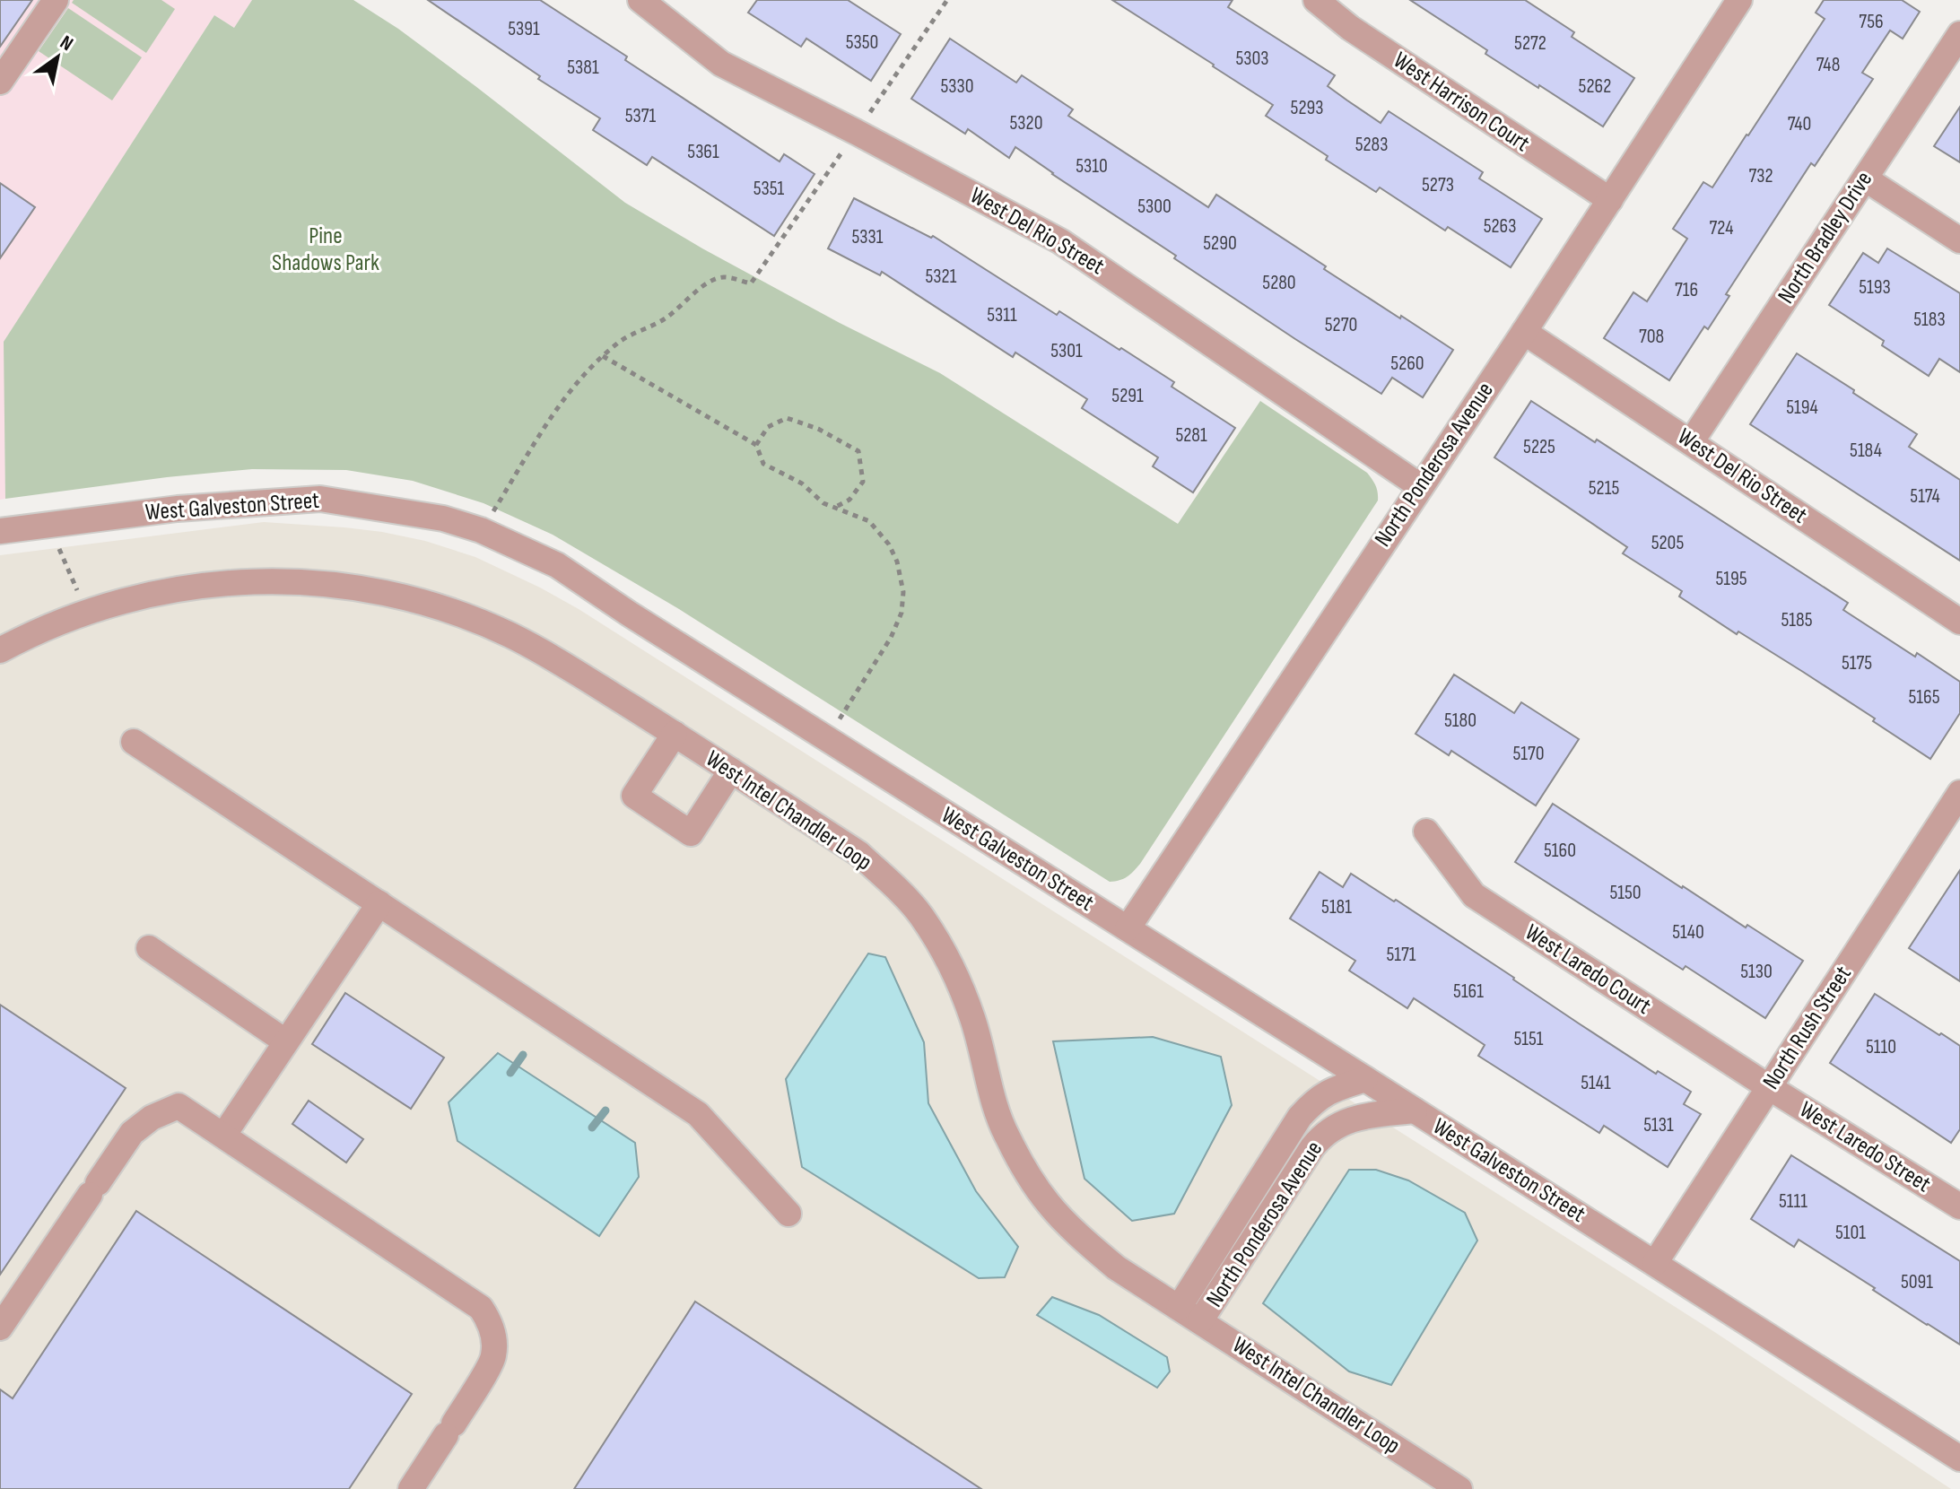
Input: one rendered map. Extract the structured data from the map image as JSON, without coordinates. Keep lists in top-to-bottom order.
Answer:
{
  "streets": {
    "street": [
      "West Harrison Court",
      "West Del Rio Street",
      "North Bradley Drive",
      "North Ponderosa Avenue",
      "West Galveston Street",
      "West Intel Chandler Loop",
      "West Laredo Court",
      "North Rush Street",
      "West Laredo Street"
    ]
  },
  "crossings": [
    ["West Harrison Court", "North Ponderosa Avenue"],
    ["West Del Rio Street", "North Bradley Drive"],
    ["West Del Rio Street", "North Ponderosa Avenue"],
    ["North Ponderosa Avenue", "West Galveston Street"],
    ["North Ponderosa Avenue", "West Intel Chandler Loop"],
    ["West Galveston Street", "North Rush Street"],
    ["West Laredo Court", "North Rush Street"],
    ["West Laredo Court", "West Laredo Street"],
    ["North Rush Street", "West Laredo Street"]
  ],
  "parks": ["Pine Shadows Park"],
  "house_numbers": [
    "756",
    "5391",
    "5350",
    "5272",
    "5303",
    "748",
    "5381",
    "5330",
    "5262",
    "5293",
    "5371",
    "5320",
    "740",
    "5283",
    "5361",
    "5310",
    "732",
    "5273",
    "5351",
    "5300",
    "5263",
    "724",
    "5331",
    "5290",
    "5321",
    "5280",
    "5193",
    "716",
    "5311",
    "5183",
    "5270",
    "708",
    "5301",
    "5260",
    "5291",
    "5194",
    "5281",
    "5225",
    "5184",
    "5215",
    "5174",
    "5205",
    "5195",
    "5185",
    "5175",
    "5165",
    "5180",
    "5170",
    "5160",
    "5150",
    "5181",
    "5140",
    "5171",
    "5130",
    "5161",
    "5151",
    "5110",
    "5141",
    "5131",
    "5111",
    "5101",
    "5091"
  ],
  "north": "top right"
}
